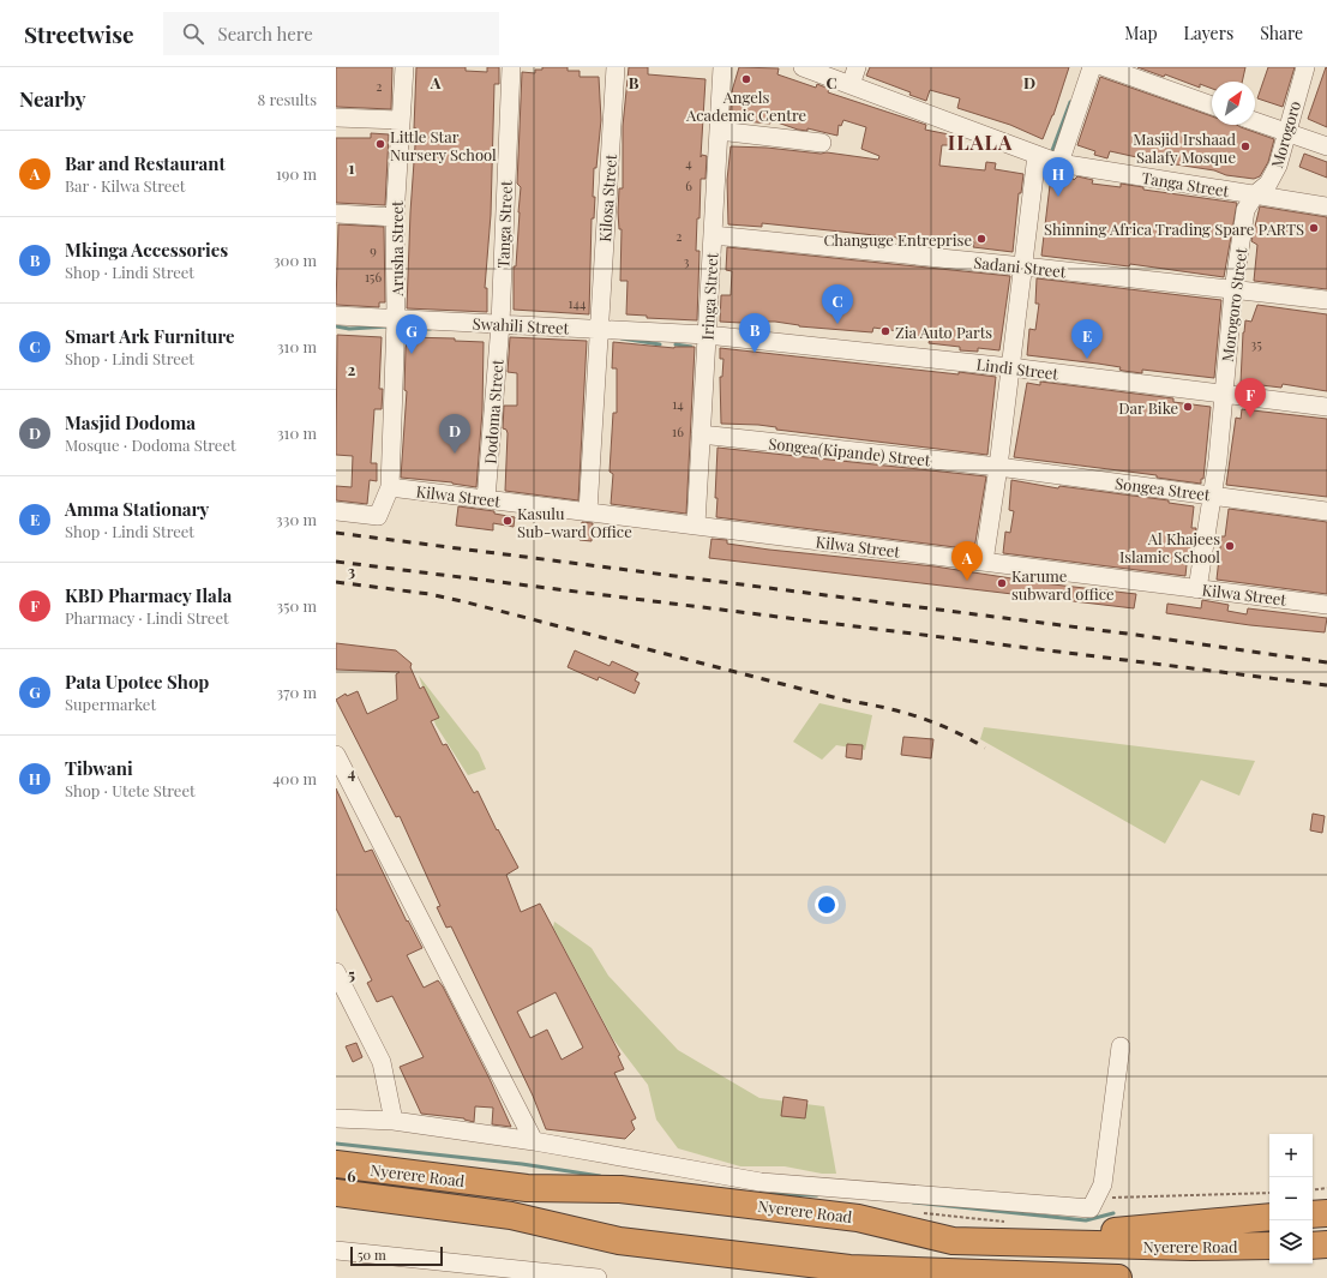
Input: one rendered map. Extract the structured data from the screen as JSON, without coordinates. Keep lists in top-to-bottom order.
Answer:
{
  "streets": {
    "highway": ["Nyerere Road"],
    "street": [
      "Morogoro",
      "Tanga Street",
      "Kilosa Street",
      "Arusha Street",
      "Sadani Street",
      "Iringa Street",
      "Morogoro Street",
      "Swahili Street",
      "Lindi Street",
      "Dodoma Street",
      "Songea(Kipande) Street",
      "Songea Street",
      "Kilwa Street"
    ]
  },
  "crossings": [
    ["Morogoro", "Tanga Street"],
    ["Morogoro", "Morogoro Street"],
    ["Tanga Street", "Morogoro Street"],
    ["Tanga Street", "Swahili Street"],
    ["Tanga Street", "Dodoma Street"],
    ["Kilosa Street", "Swahili Street"],
    ["Kilosa Street", "Kilwa Street"],
    ["Arusha Street", "Swahili Street"],
    ["Arusha Street", "Kilwa Street"],
    ["Sadani Street", "Iringa Street"],
    ["Sadani Street", "Morogoro Street"],
    ["Iringa Street", "Swahili Street"],
    ["Iringa Street", "Lindi Street"],
    ["Iringa Street", "Songea(Kipande) Street"],
    ["Iringa Street", "Kilwa Street"],
    ["Morogoro Street", "Lindi Street"],
    ["Morogoro Street", "Songea Street"],
    ["Morogoro Street", "Kilwa Street"],
    ["Swahili Street", "Lindi Street"],
    ["Swahili Street", "Dodoma Street"],
    ["Dodoma Street", "Kilwa Street"],
    ["Songea(Kipande) Street", "Songea Street"]
  ],
  "districts": ["ILALA"],
  "places": [
    "Angels Academic Centre",
    "Little Star Nursery School",
    "Masjid Irshaad Salafy Mosque",
    "Shinning Africa Trading Spare PARTS",
    "Changuge Entreprise",
    "Zia Auto Parts",
    "Dar Bike",
    "Kasulu Sub-ward Office",
    "Al Khajees Islamic School",
    "Karume subward office"
  ],
  "house_numbers": [
    "2",
    "4",
    "6",
    "2",
    "9",
    "3",
    "156",
    "144",
    "35",
    "14",
    "16"
  ],
  "scale_bar": "50 m",
  "north": "top right",
  "page": {
    "header": "Streetwise",
    "search": "Search here",
    "nav": ["Map", "Layers", "Share"],
    "heading": ["Nearby", "8 results"],
    "list": [
      {
        "mark": "A",
        "name": "Bar and Restaurant",
        "note": "Bar · Kilwa Street",
        "value": "190 m"
      },
      {
        "mark": "B",
        "name": "Mkinga Accessories",
        "note": "Shop · Lindi Street",
        "value": "300 m"
      },
      {
        "mark": "C",
        "name": "Smart Ark Furniture",
        "note": "Shop · Lindi Street",
        "value": "310 m"
      },
      {
        "mark": "D",
        "name": "Masjid Dodoma",
        "note": "Mosque · Dodoma Street",
        "value": "310 m"
      },
      {
        "mark": "E",
        "name": "Amma Stationary",
        "note": "Shop · Lindi Street",
        "value": "330 m"
      },
      {
        "mark": "F",
        "name": "KBD Pharmacy Ilala",
        "note": "Pharmacy · Lindi Street",
        "value": "350 m"
      },
      {
        "mark": "G",
        "name": "Pata Upotee Shop",
        "note": "Supermarket",
        "value": "370 m"
      },
      {
        "mark": "H",
        "name": "Tibwani",
        "note": "Shop · Utete Street",
        "value": "400 m"
      }
    ],
    "pins": [
      "H",
      "C",
      "B",
      "G",
      "E",
      "F",
      "D",
      "A"
    ],
    "map_buttons": ["+", "−"],
    "scale": "50 m"
  },
  "grid": {
    "columns": [
      "A",
      "B",
      "C",
      "D"
    ],
    "rows": [
      "1",
      "2",
      "3",
      "4",
      "5",
      "6"
    ]
  }
}
